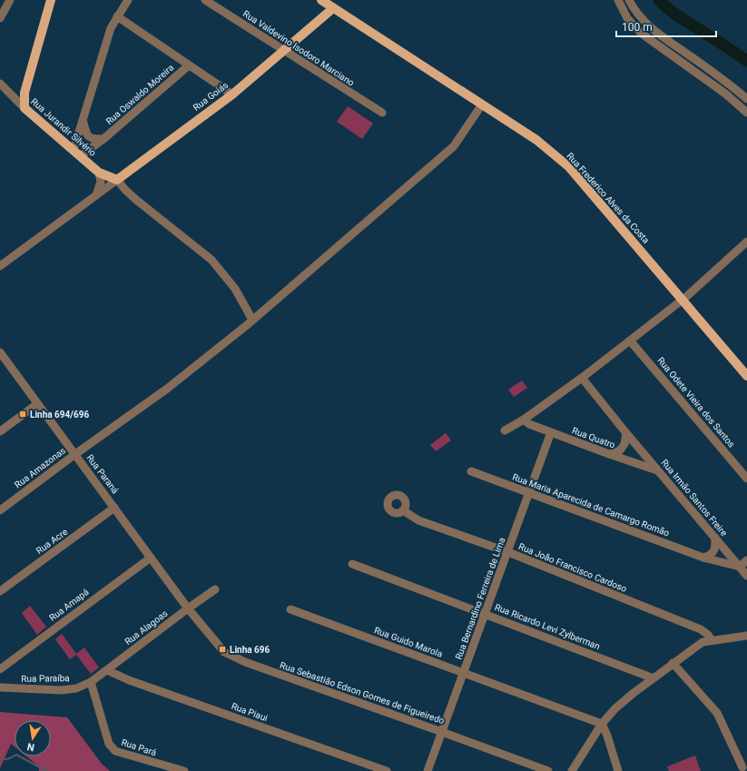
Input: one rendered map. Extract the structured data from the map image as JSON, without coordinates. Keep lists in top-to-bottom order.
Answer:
{
  "streets": {
    "main road": ["Rua Goiás", "Rua Jurandir Silvério", "Rua Frederico Alves da Costa"],
    "street": [
      "Rua Valdevino Isodoro Marciano",
      "Rua Oswaldo Moreira",
      "Rua Odete Vieira dos Santos",
      "Rua Quatro",
      "Rua Amazonas",
      "Rua Paraná",
      "Rua Irmão Santos Freire",
      "Rua Maria Aparecida de Camargo Romão",
      "Rua Acre",
      "Rua João Francisco Cardoso",
      "Rua Bernardino Ferreira de Lima",
      "Rua Amapá",
      "Rua Ricardo Levi Zylberman",
      "Rua Alagoas",
      "Rua Guido Marola",
      "Rua Paraíba",
      "Rua Sebastião Edson Gomes de Figueiredo",
      "Rua Piaui",
      "Rua Pará"
    ]
  },
  "crossings": [
    ["Rua Valdevino Isodoro Marciano", "Rua Goiás"],
    ["Rua Oswaldo Moreira", "Rua Jurandir Silvério"],
    ["Rua Goiás", "Rua Jurandir Silvério"],
    ["Rua Goiás", "Rua Frederico Alves da Costa"],
    ["Rua Frederico Alves da Costa", "Rua Amazonas"],
    ["Rua Quatro", "Rua Irmão Santos Freire"],
    ["Rua Quatro", "Rua Bernardino Ferreira de Lima"],
    ["Rua Amazonas", "Rua Paraná"],
    ["Rua Paraná", "Rua Acre"],
    ["Rua Paraná", "Rua Amapá"],
    ["Rua Paraná", "Rua Alagoas"],
    ["Rua Paraná", "Rua Sebastião Edson Gomes de Figueiredo"],
    ["Rua Irmão Santos Freire", "Rua Maria Aparecida de Camargo Romão"],
    ["Rua Maria Aparecida de Camargo Romão", "Rua Bernardino Ferreira de Lima"],
    ["Rua João Francisco Cardoso", "Rua Bernardino Ferreira de Lima"],
    ["Rua Bernardino Ferreira de Lima", "Rua Ricardo Levi Zylberman"],
    ["Rua Bernardino Ferreira de Lima", "Rua Guido Marola"],
    ["Rua Bernardino Ferreira de Lima", "Rua Sebastião Edson Gomes de Figueiredo"],
    ["Rua Alagoas", "Rua Paraíba"],
    ["Rua Alagoas", "Rua Sebastião Edson Gomes de Figueiredo"],
    ["Rua Alagoas", "Rua Piaui"],
    ["Rua Alagoas", "Rua Pará"],
    ["Rua Paraíba", "Rua Pará"]
  ],
  "places": {
    "transit": ["Linha 694/696", "Linha 696"]
  },
  "scale_bar": "100 m",
  "north": "bottom"
}
